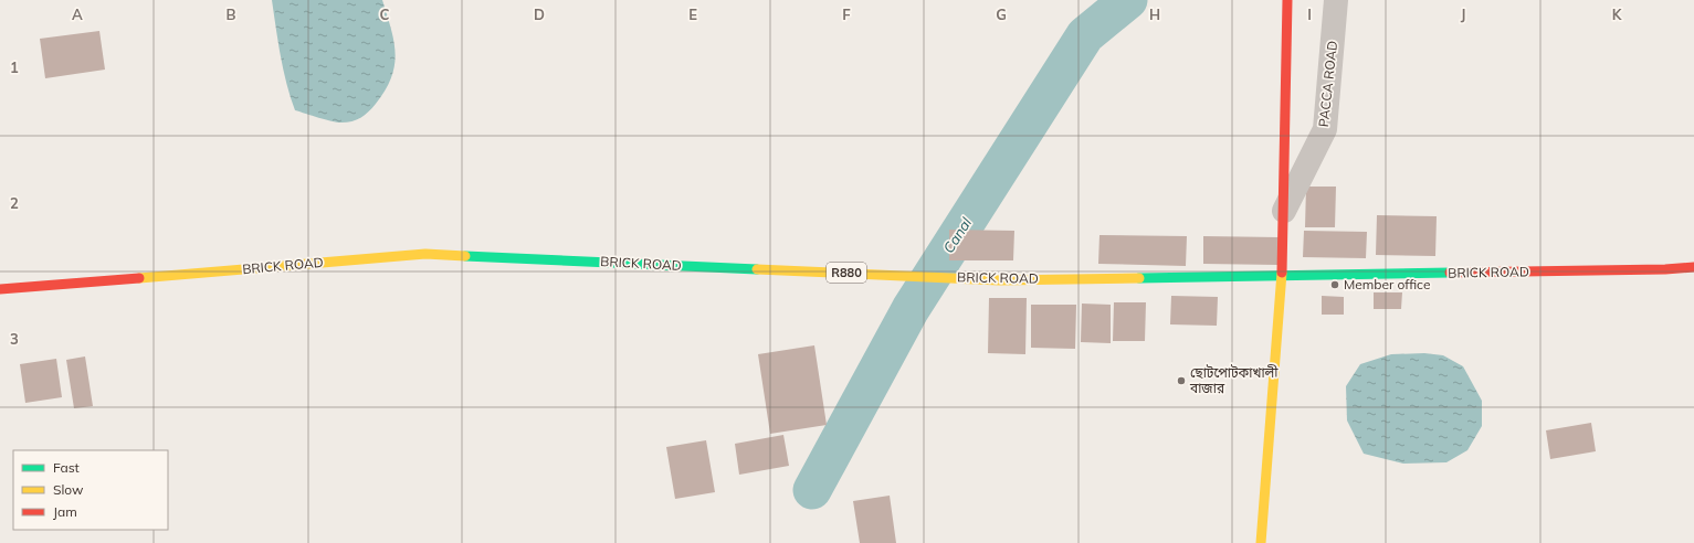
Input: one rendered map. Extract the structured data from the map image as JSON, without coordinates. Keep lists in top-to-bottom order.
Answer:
{
  "streets": {
    "main road": ["BRICK ROAD", "R880"],
    "street": ["PACCA ROAD"]
  },
  "water": ["Canal"],
  "places": ["Member office", "ছোটপোটকাখালী বাজার"],
  "legend": ["Fast", "Slow", "Jam"],
  "grid": {
    "columns": [
      "A",
      "B",
      "C",
      "D",
      "E",
      "F",
      "G",
      "H",
      "I",
      "J",
      "K"
    ],
    "rows": ["1", "2", "3"]
  }
}
